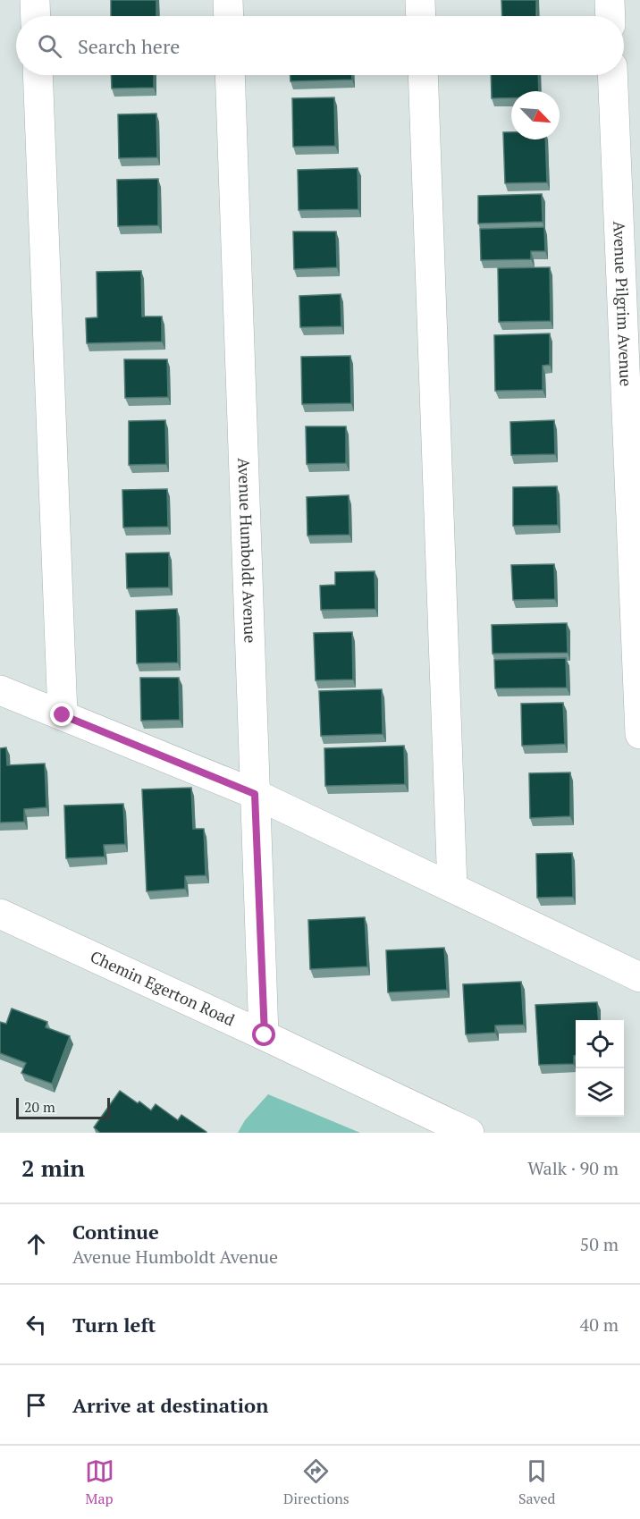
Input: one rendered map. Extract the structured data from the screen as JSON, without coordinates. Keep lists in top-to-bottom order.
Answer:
{
  "streets": {
    "street": ["Avenue Pilgrim Avenue", "Avenue Humboldt Avenue", "Chemin Egerton Road"]
  },
  "crossings": [
    ["Avenue Humboldt Avenue", "Chemin Egerton Road"]
  ],
  "scale_bar": "20 m",
  "north": "bottom right",
  "page": {
    "search": "Search here",
    "scale": "20 m",
    "heading": ["2 min", "Walk · 90 m"],
    "list": [
      ["Continue", "Avenue Humboldt Avenue", "50 m"],
      ["Turn left", "40 m"],
      "Arrive at destination"
    ],
    "nav": ["Map", "Directions", "Saved"]
  }
}
